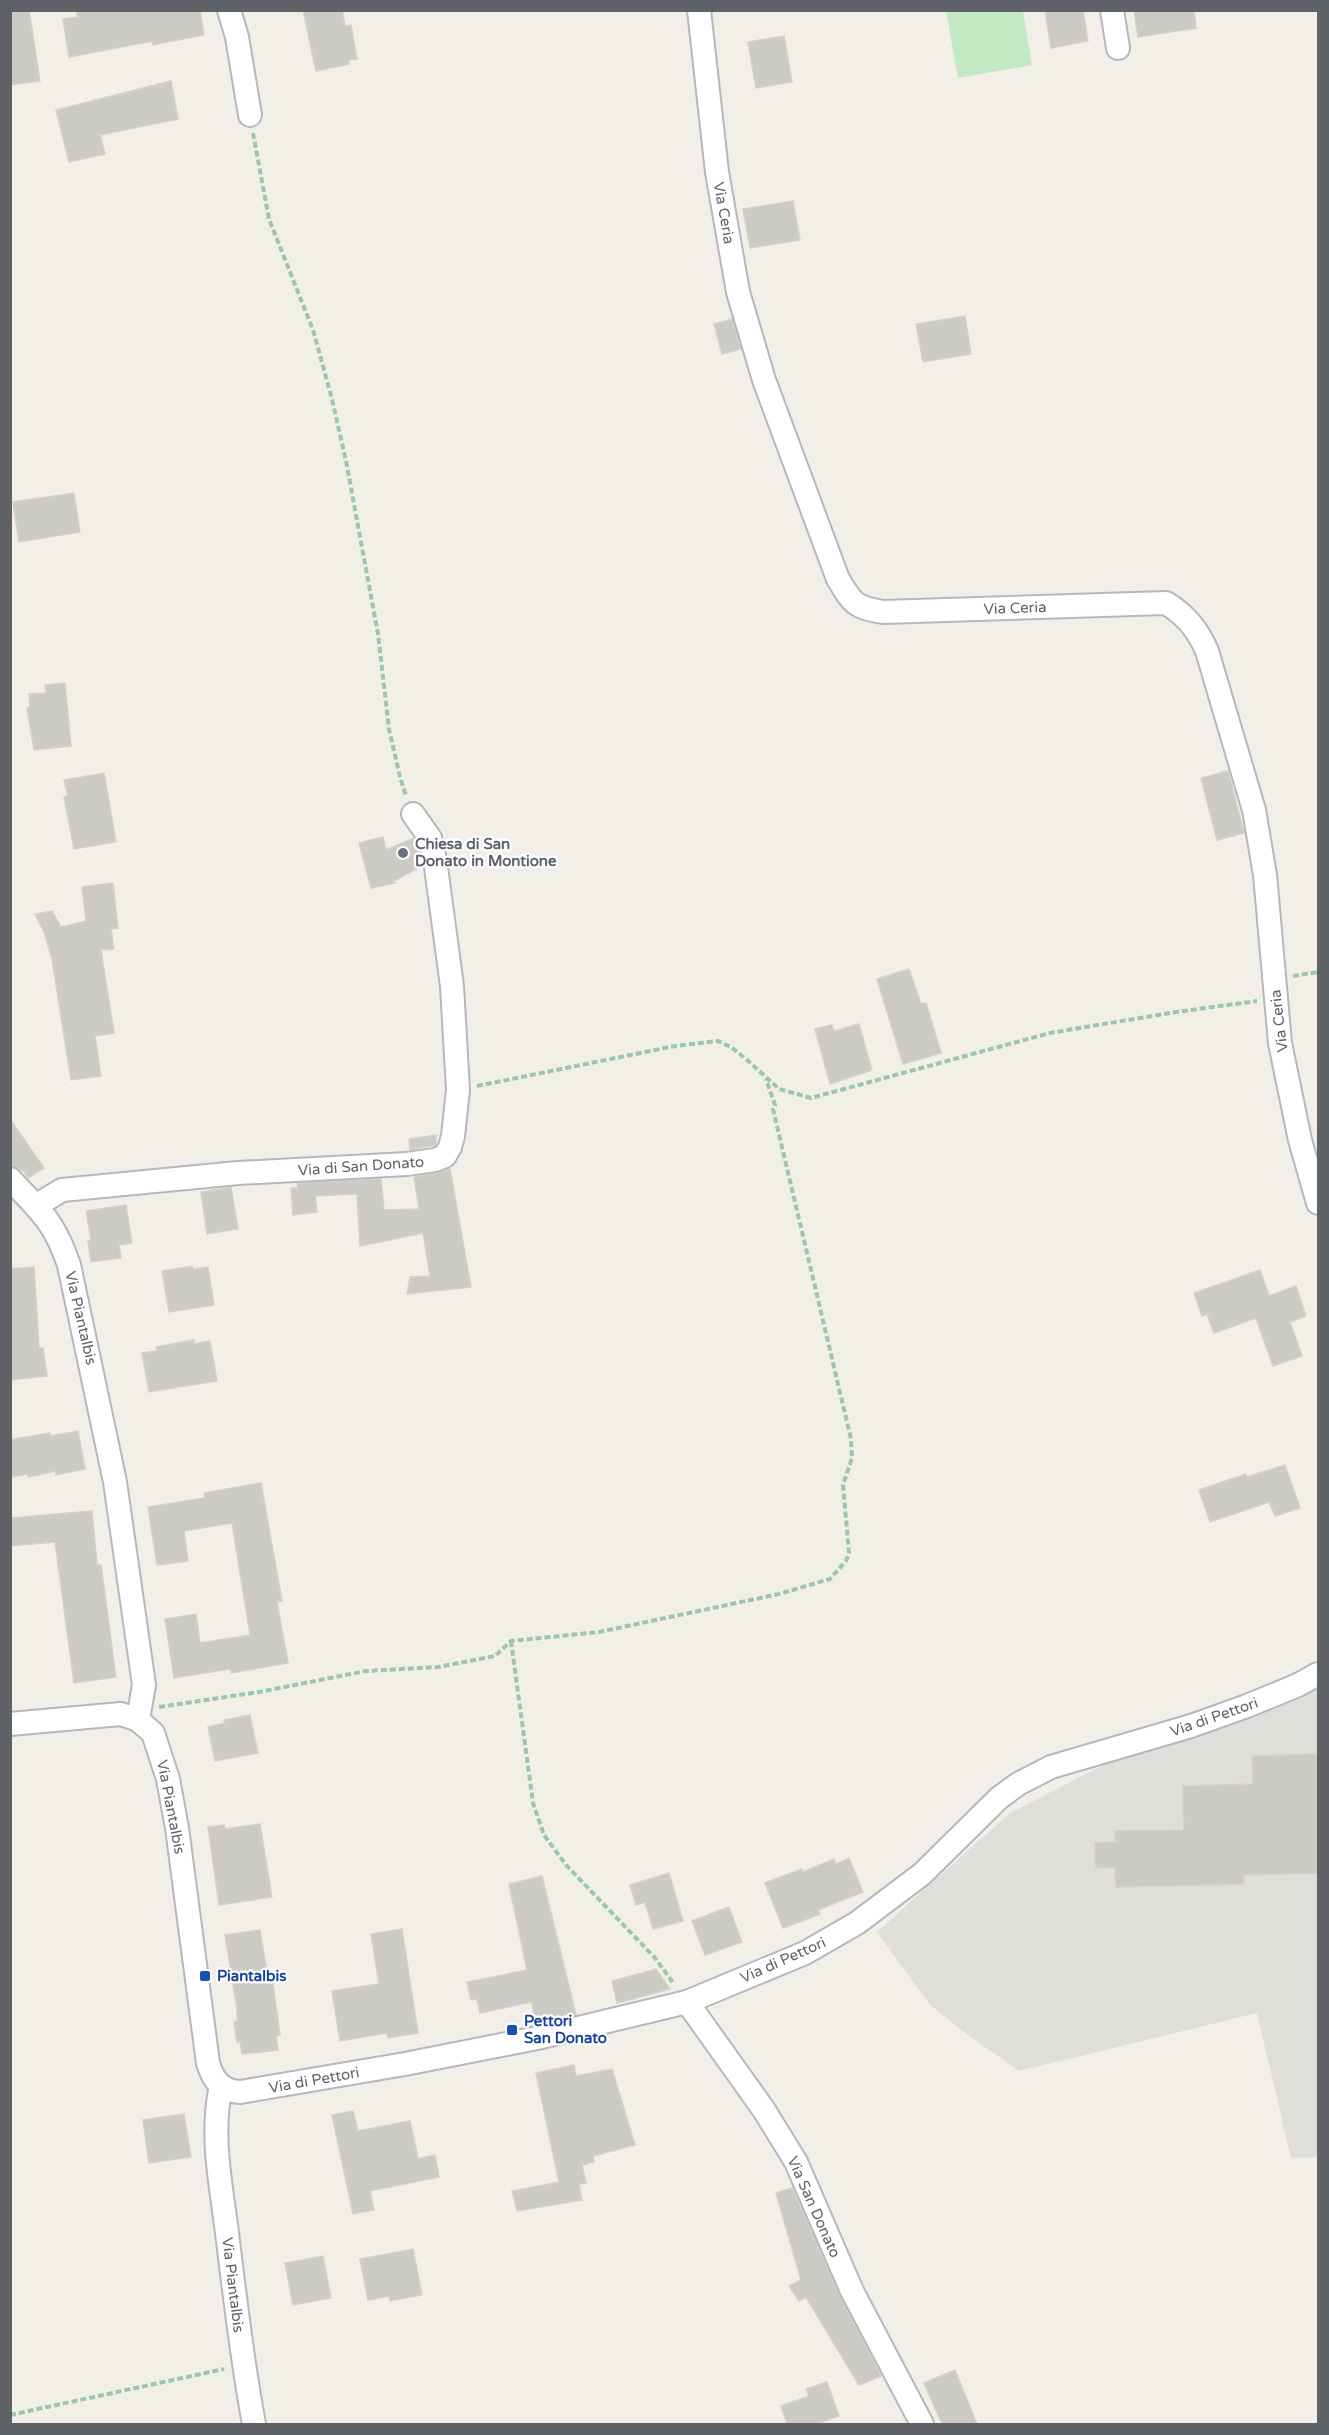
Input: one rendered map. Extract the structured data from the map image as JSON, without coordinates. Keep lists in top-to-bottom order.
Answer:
{
  "streets": {
    "street": [
      "Via Ceria",
      "Via di San Donato",
      "Via Piantalbis",
      "Via di Pettori",
      "Via San Donato"
    ]
  },
  "crossings": [
    ["Via di San Donato", "Via Piantalbis"],
    ["Via Piantalbis", "Via di Pettori"],
    ["Via di Pettori", "Via San Donato"]
  ],
  "places": {
    "other": ["Chiesa di San Donato in Montione"],
    "transit": ["Piantalbis", "Pettori San Donato"]
  }
}
